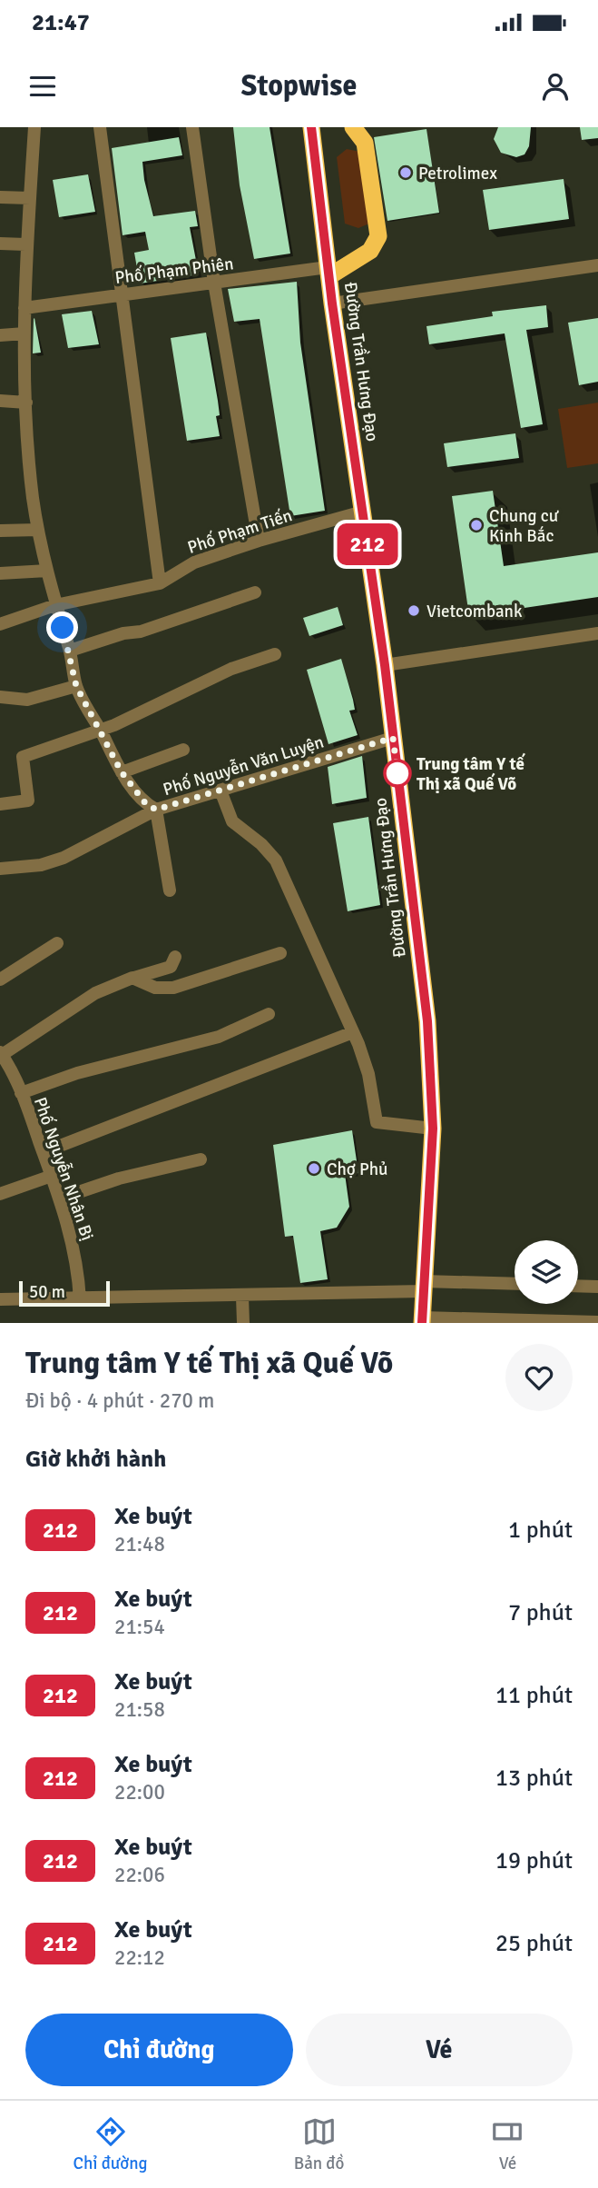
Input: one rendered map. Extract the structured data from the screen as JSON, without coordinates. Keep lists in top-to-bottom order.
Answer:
{
  "streets": {
    "highway": ["Đường Trần Hưng Đạo"],
    "street": [
      "Phố Phạm Phiên",
      "Phố Phạm Tiến",
      "Phố Nguyễn Văn Luyện",
      "Phố Nguyễn Nhân Bị"
    ]
  },
  "crossings": [
    ["Phố Phạm Phiên", "Đường Trần Hưng Đạo"],
    ["Đường Trần Hưng Đạo", "Phố Phạm Tiến"],
    ["Đường Trần Hưng Đạo", "Phố Nguyễn Văn Luyện"]
  ],
  "places": [
    "Petrolimex",
    "Chung cư Kinh Bắc",
    "Vietcombank",
    "Trung tâm Y tế Thị xã Quế Võ",
    "Chợ Phủ"
  ],
  "lines": ["bus line 212"],
  "scale_bar": "50 m",
  "page": {
    "status": "21:47",
    "header": "Stopwise",
    "on_map": "212",
    "scale": "50 m",
    "heading": [
      ["Trung tâm Y tế Thị xã Quế Võ", "Đi bộ · 4 phút · 270 m"],
      "Giờ khởi hành"
    ],
    "list": [
      {
        "mark": "212",
        "name": "Xe buýt",
        "note": "21:48",
        "value": "1 phút"
      },
      {
        "mark": "212",
        "name": "Xe buýt",
        "note": "21:54",
        "value": "7 phút"
      },
      {
        "mark": "212",
        "name": "Xe buýt",
        "note": "21:58",
        "value": "11 phút"
      },
      {
        "mark": "212",
        "name": "Xe buýt",
        "note": "22:00",
        "value": "13 phút"
      },
      {
        "mark": "212",
        "name": "Xe buýt",
        "note": "22:06",
        "value": "19 phút"
      },
      {
        "mark": "212",
        "name": "Xe buýt",
        "note": "22:12",
        "value": "25 phút"
      }
    ],
    "buttons": ["Chỉ đường", "Vé"],
    "tabs": ["Chỉ đường", "Bản đồ", "Vé"]
  }
}
